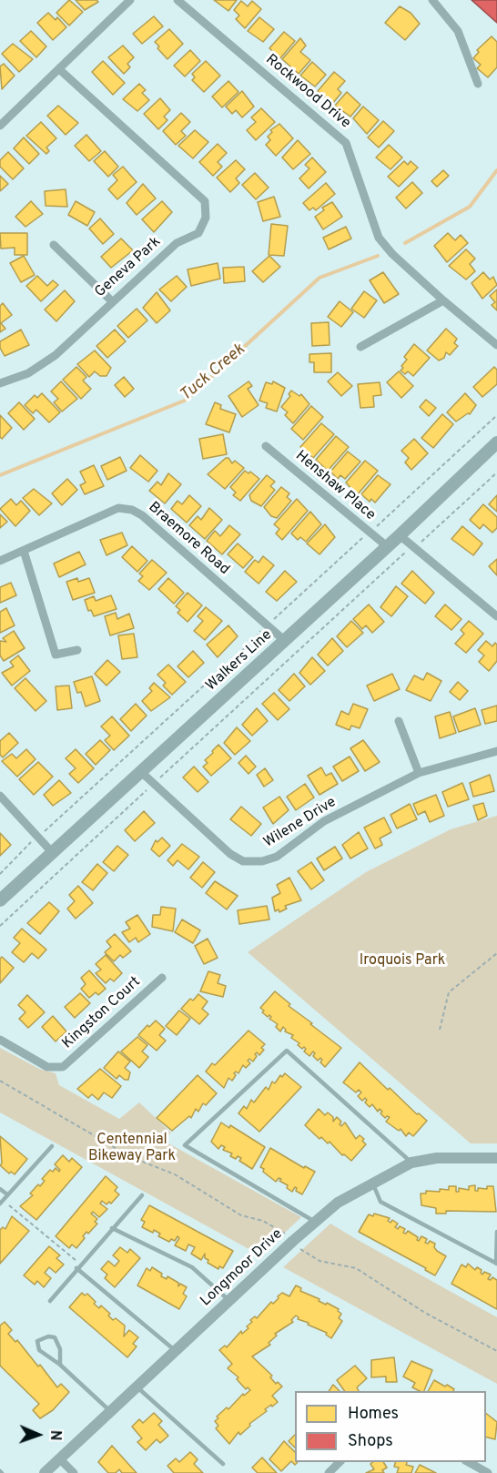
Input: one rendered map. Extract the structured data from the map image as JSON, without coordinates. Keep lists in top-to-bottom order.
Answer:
{
  "streets": {
    "main road": ["Walkers Line"],
    "street": [
      "Rockwood Drive",
      "Geneva Park",
      "Henshaw Place",
      "Braemore Road",
      "Wilene Drive",
      "Kingston Court",
      "Longmoor Drive"
    ]
  },
  "crossings": [
    ["Henshaw Place", "Walkers Line"],
    ["Braemore Road", "Walkers Line"],
    ["Walkers Line", "Wilene Drive"]
  ],
  "water": ["Tuck Creek"],
  "parks": ["Iroquois Park", "Centennial Bikeway Park"],
  "legend": ["Homes", "Shops"],
  "north": "right"
}
